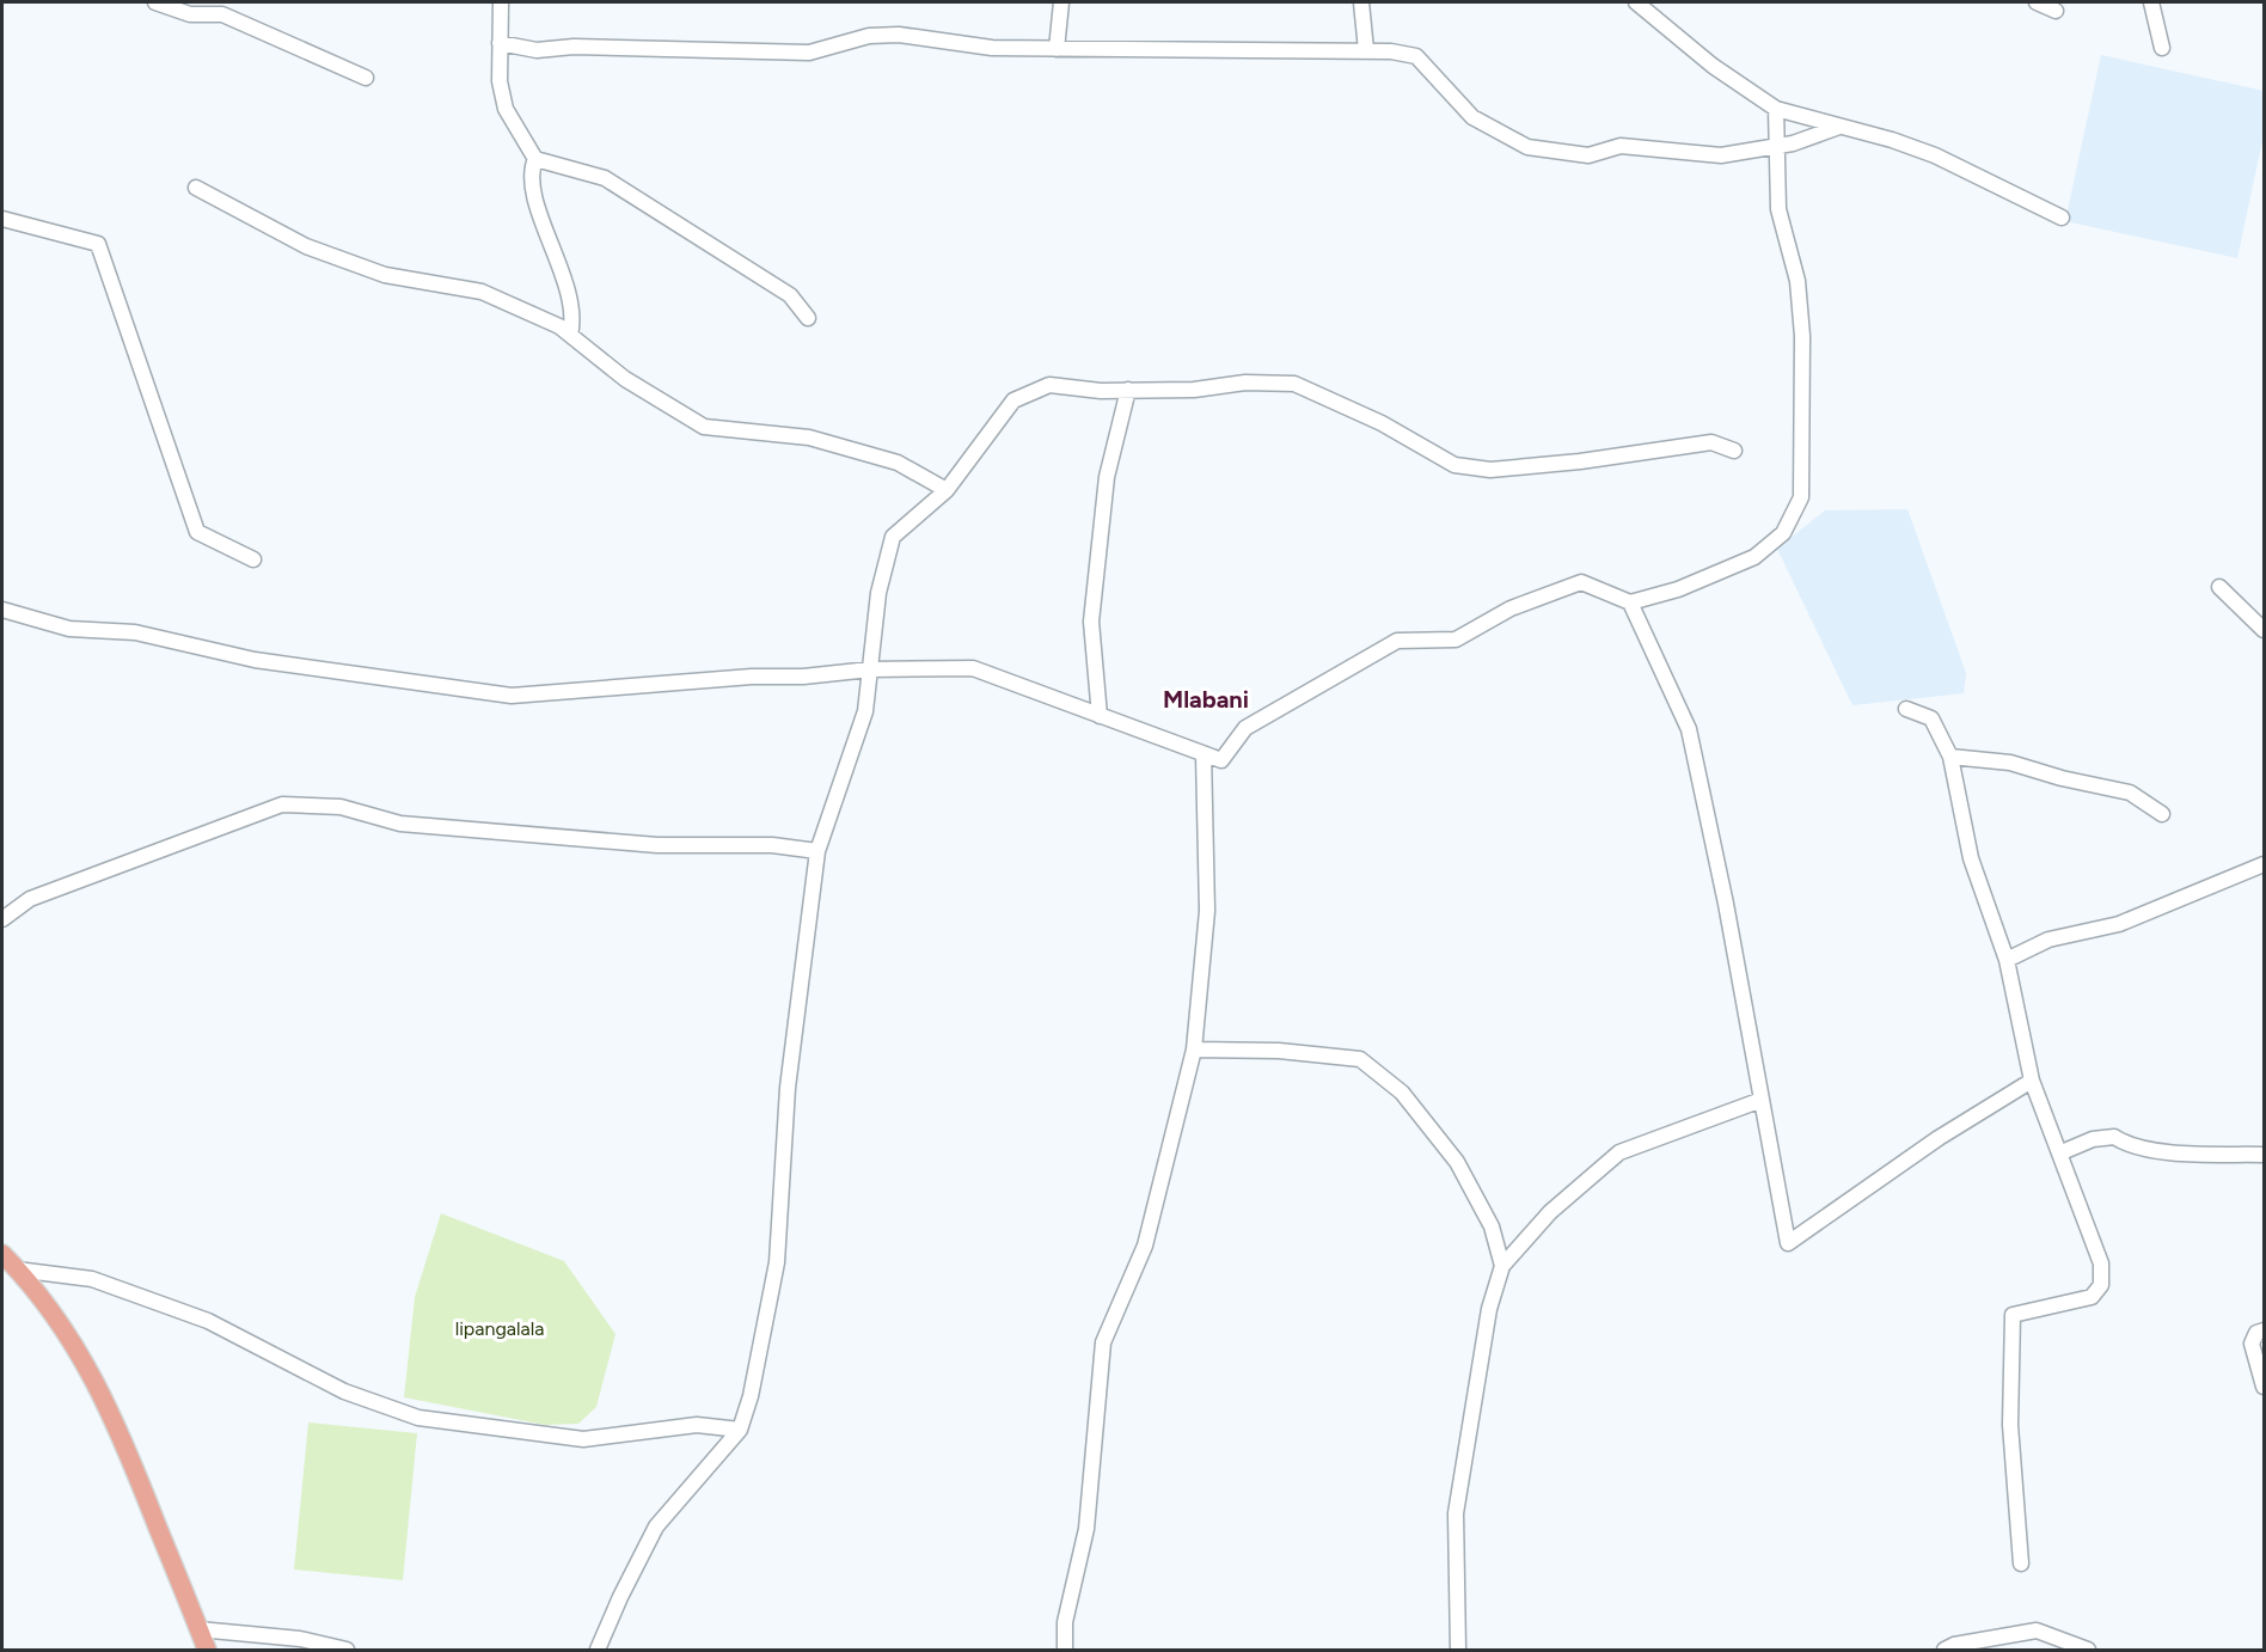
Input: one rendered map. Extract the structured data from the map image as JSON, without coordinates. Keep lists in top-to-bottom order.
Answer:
{
  "districts": ["Mlabani"],
  "parks": ["lipangalala"]
}
